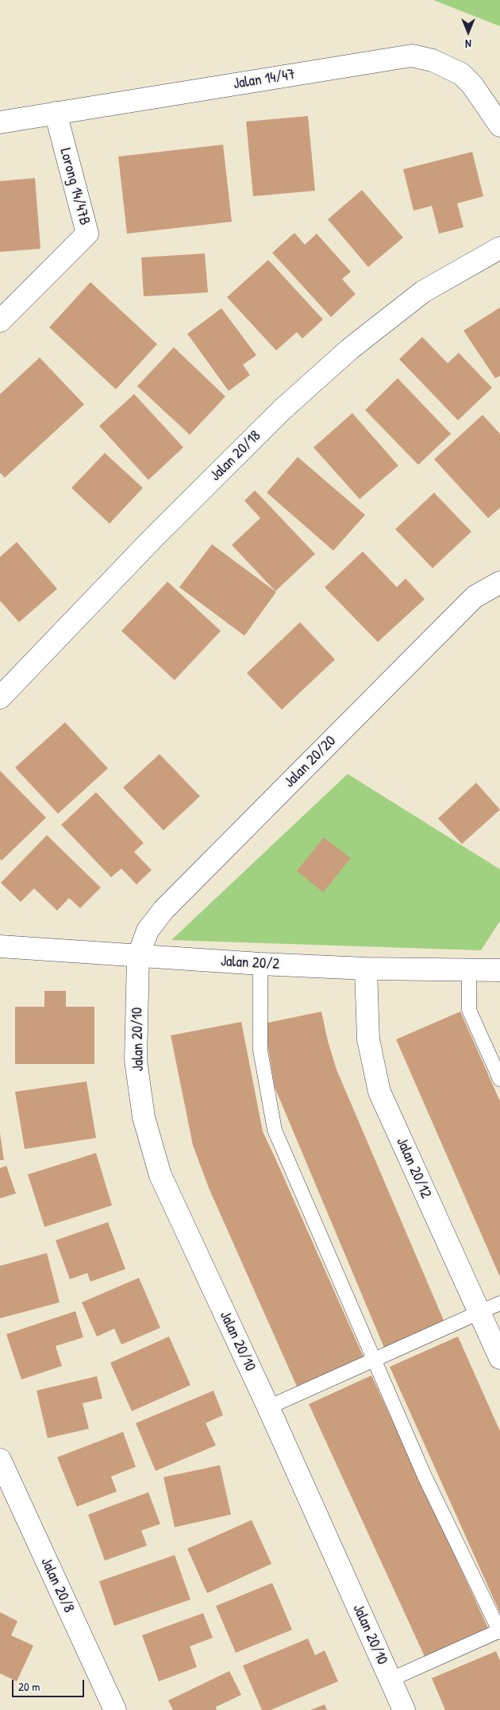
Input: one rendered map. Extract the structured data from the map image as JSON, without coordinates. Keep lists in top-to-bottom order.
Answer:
{
  "streets": {
    "street": [
      "Jalan 14/47",
      "Lorong 14/47B",
      "Jalan 20/18",
      "Jalan 20/20",
      "Jalan 20/2",
      "Jalan 20/10",
      "Jalan 20/12",
      "Jalan 20/8"
    ]
  },
  "crossings": [
    ["Jalan 14/47", "Lorong 14/47B"],
    ["Jalan 20/20", "Jalan 20/2"],
    ["Jalan 20/20", "Jalan 20/10"],
    ["Jalan 20/2", "Jalan 20/10"],
    ["Jalan 20/2", "Jalan 20/12"]
  ],
  "scale_bar": "20 m",
  "north": "bottom"
}
